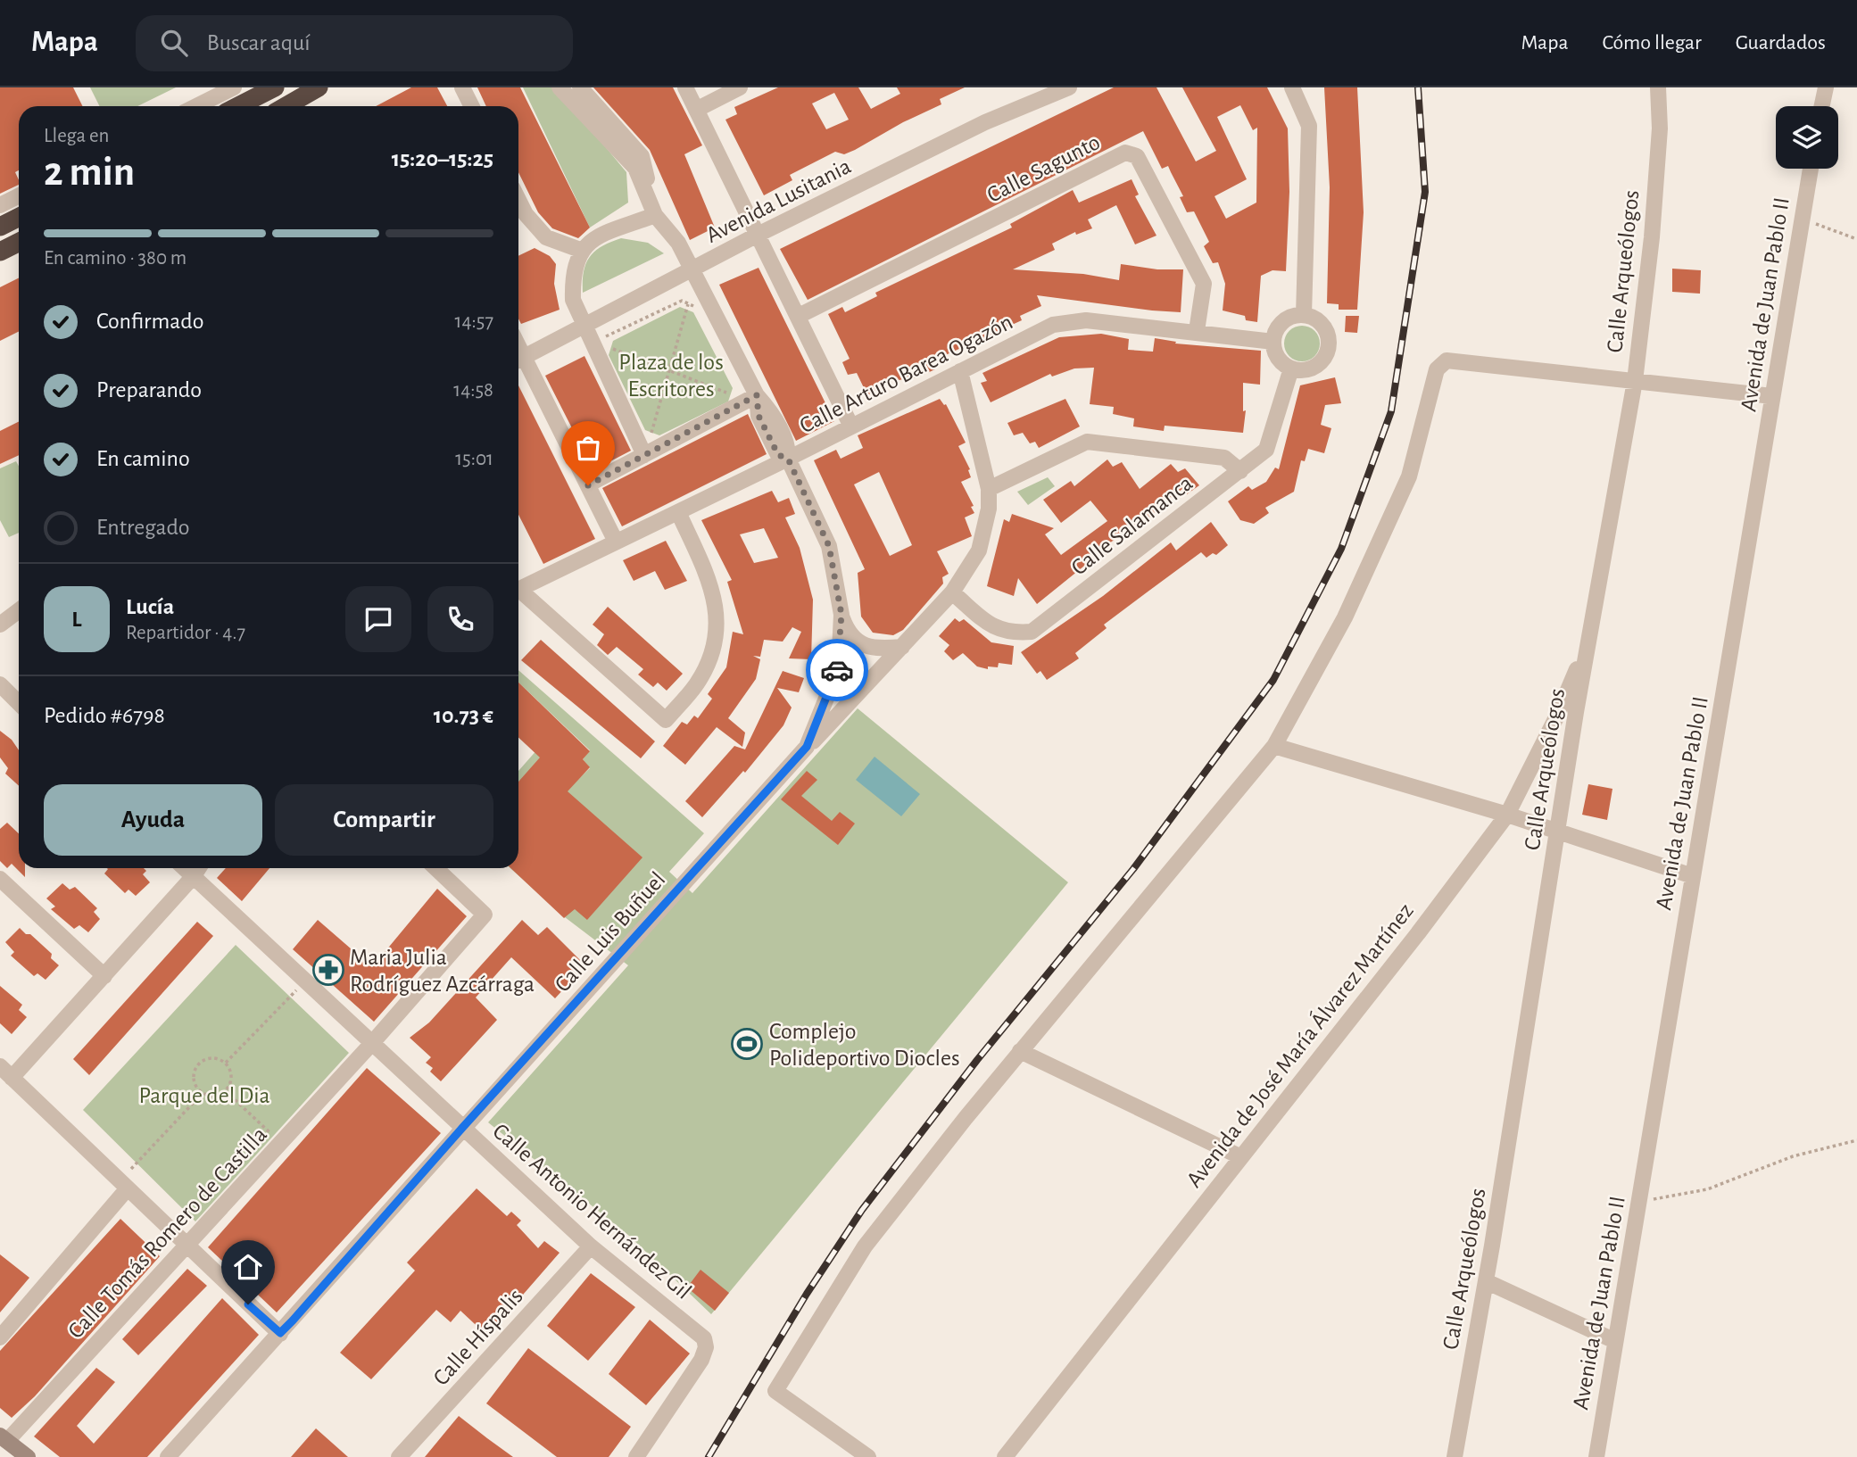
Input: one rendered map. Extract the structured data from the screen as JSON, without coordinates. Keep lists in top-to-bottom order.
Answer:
{
  "streets": {
    "street": [
      "Calle Sagunto",
      "Avenida Lusitania",
      "Calle Arqueólogos",
      "Avenida de Juan Pablo II",
      "Calle Arturo Barea Ogazón",
      "Calle Salamanca",
      "Calle Luis Buñuel",
      "Avenida de José María Álvarez Martínez",
      "Calle Antonio Hernández Gil",
      "Calle Tomás Romero de Castilla",
      "Calle Híspalis"
    ]
  },
  "crossings": [
    ["Calle Sagunto", "Calle Arturo Barea Ogazón"],
    ["Calle Arqueólogos", "Avenida de José María Álvarez Martínez"],
    ["Calle Arturo Barea Ogazón", "Calle Salamanca"],
    ["Calle Arturo Barea Ogazón", "Calle Luis Buñuel"],
    ["Calle Luis Buñuel", "Calle Antonio Hernández Gil"],
    ["Calle Antonio Hernández Gil", "Calle Tomás Romero de Castilla"],
    ["Calle Antonio Hernández Gil", "Calle Híspalis"]
  ],
  "parks": ["Plaza de los Escritores", "Parque del Dia"],
  "places": {
    "pharmacy": ["Maria Julia Rodríguez Azcárraga"],
    "sports": ["Complejo Polideportivo Diocles"]
  },
  "page": {
    "header": "Mapa",
    "search": "Buscar aquí",
    "nav": ["Mapa", "Cómo llegar", "Guardados"],
    "heading": ["2 min", "Llega en", "15:20–15:25"],
    "panel": [
      "Lucía",
      "Repartidor · 4.7",
      "Pedido #6798",
      "10.73 €"
    ],
    "bar": "En camino · 380 m",
    "list": [
      ["Confirmado", "14:57"],
      ["Preparando", "14:58"],
      ["En camino", "15:01"],
      "Entregado"
    ],
    "round": "L",
    "buttons": ["Ayuda", "Compartir"]
  }
}
